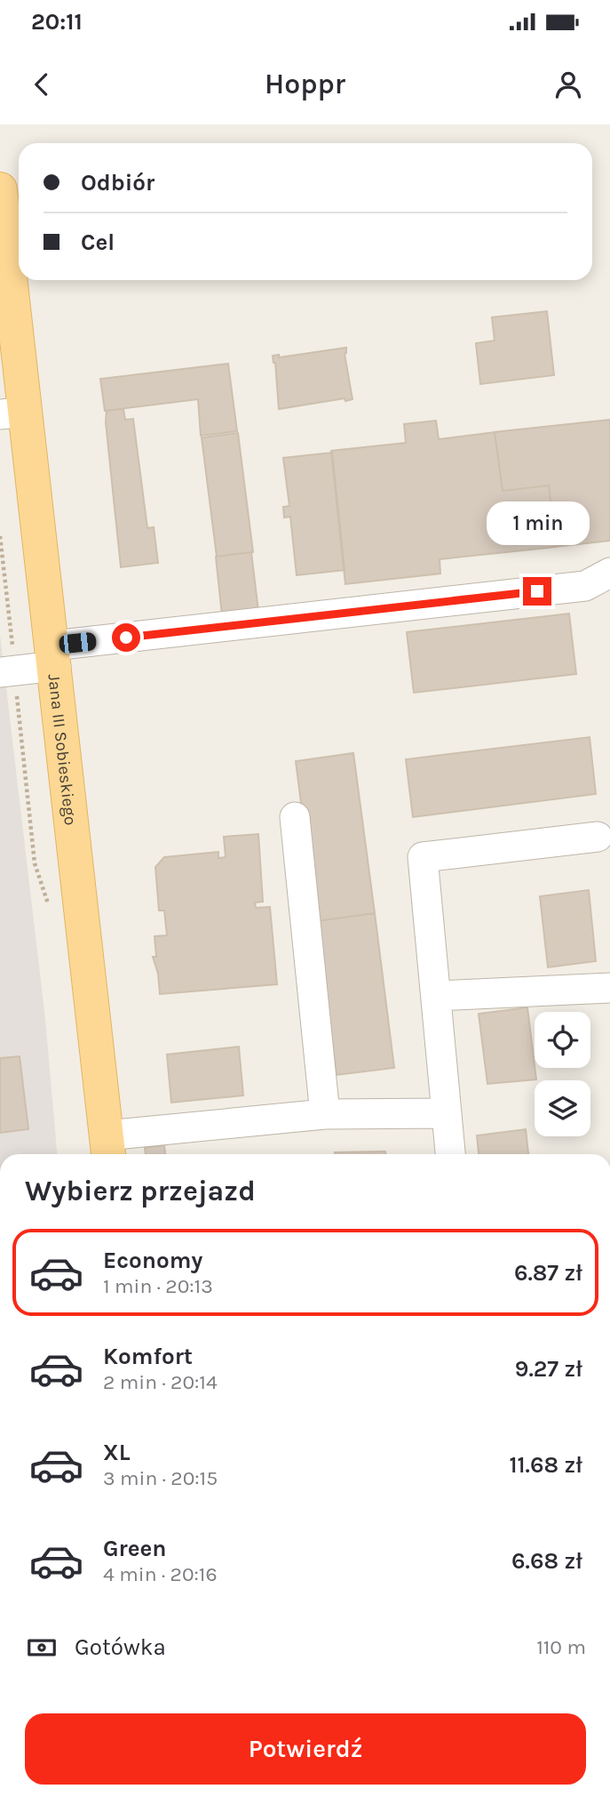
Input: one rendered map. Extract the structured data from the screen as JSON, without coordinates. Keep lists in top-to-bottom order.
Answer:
{
  "streets": {
    "main road": ["Jana III Sobieskiego"]
  },
  "page": {
    "status": "20:11",
    "header": "Hoppr",
    "banner": ["Odbiór", "Cel"],
    "bubble": "1 min",
    "heading": "Wybierz przejazd",
    "list": [
      {
        "name": "Economy",
        "note": "1 min · 20:13",
        "value": "6.87 zł"
      },
      {
        "name": "Komfort",
        "note": "2 min · 20:14",
        "value": "9.27 zł"
      },
      {
        "name": "XL",
        "note": "3 min · 20:15",
        "value": "11.68 zł"
      },
      {
        "name": "Green",
        "note": "4 min · 20:16",
        "value": "6.68 zł"
      }
    ],
    "pay": ["Gotówka", "110 m"],
    "buttons": "Potwierdź"
  }
}
